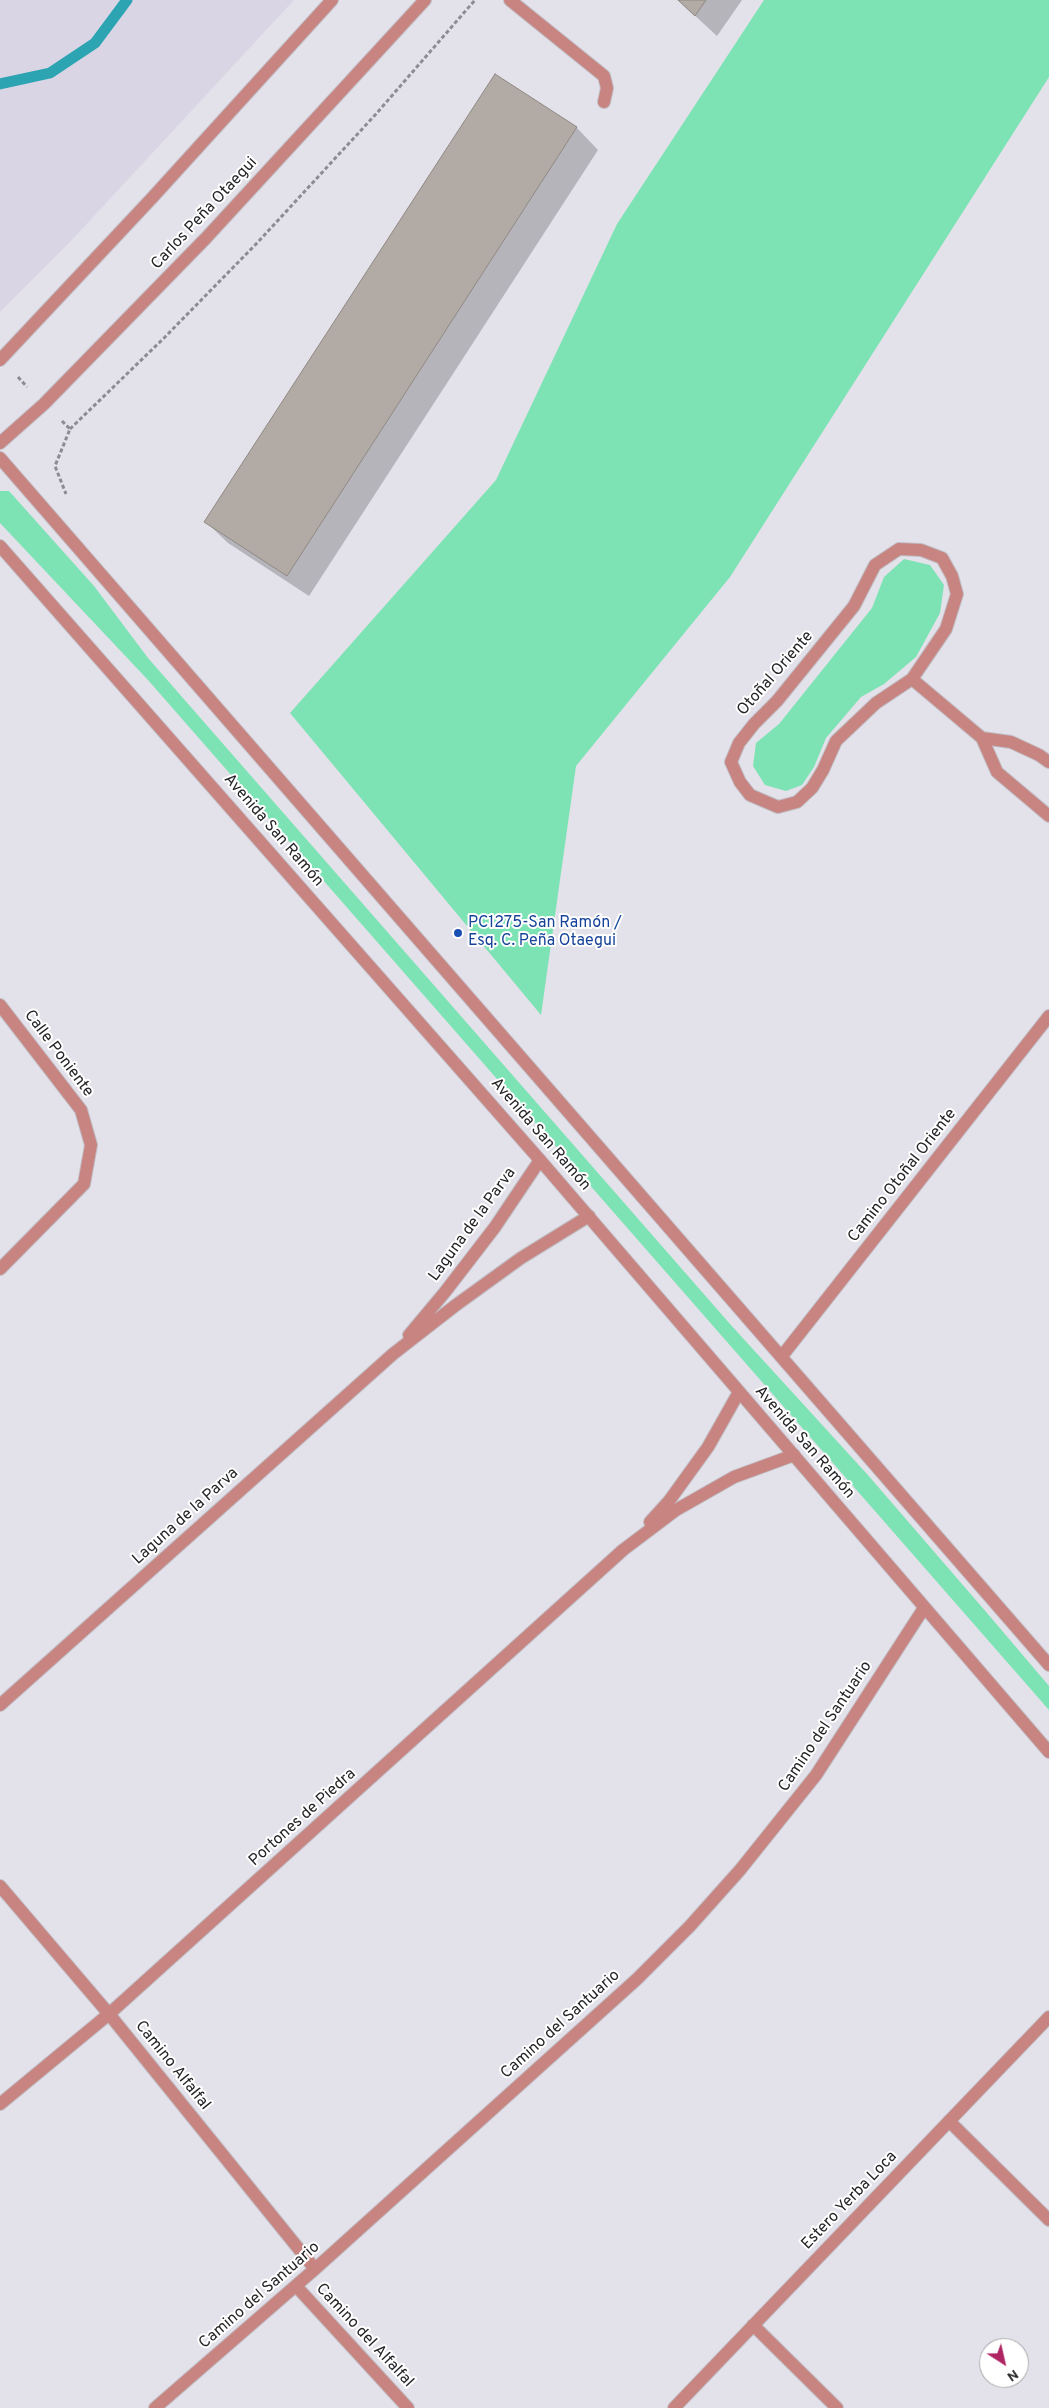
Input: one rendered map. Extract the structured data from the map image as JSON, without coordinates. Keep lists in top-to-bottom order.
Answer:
{
  "streets": {
    "street": [
      "Carlos Peña Otaegui",
      "Otoñal Oriente",
      "Avenida San Ramón",
      "Calle Poniente",
      "Camino Otoñal Oriente",
      "Laguna de la Parva",
      "Camino del Santuario",
      "Portones de Piedra",
      "Camino Alfalfal",
      "Estero Yerba Loca",
      "Camino del Alfalfal"
    ]
  },
  "crossings": [
    ["Avenida San Ramón", "Laguna de la Parva"],
    ["Avenida San Ramón", "Camino del Santuario"],
    ["Avenida San Ramón", "Portones de Piedra"],
    ["Camino del Santuario", "Camino Alfalfal"],
    ["Camino del Santuario", "Camino del Alfalfal"],
    ["Portones de Piedra", "Camino Alfalfal"]
  ],
  "places": ["PC1275-San Ramón / Esq. C. Peña Otaegui"],
  "north": "bottom right"
}
